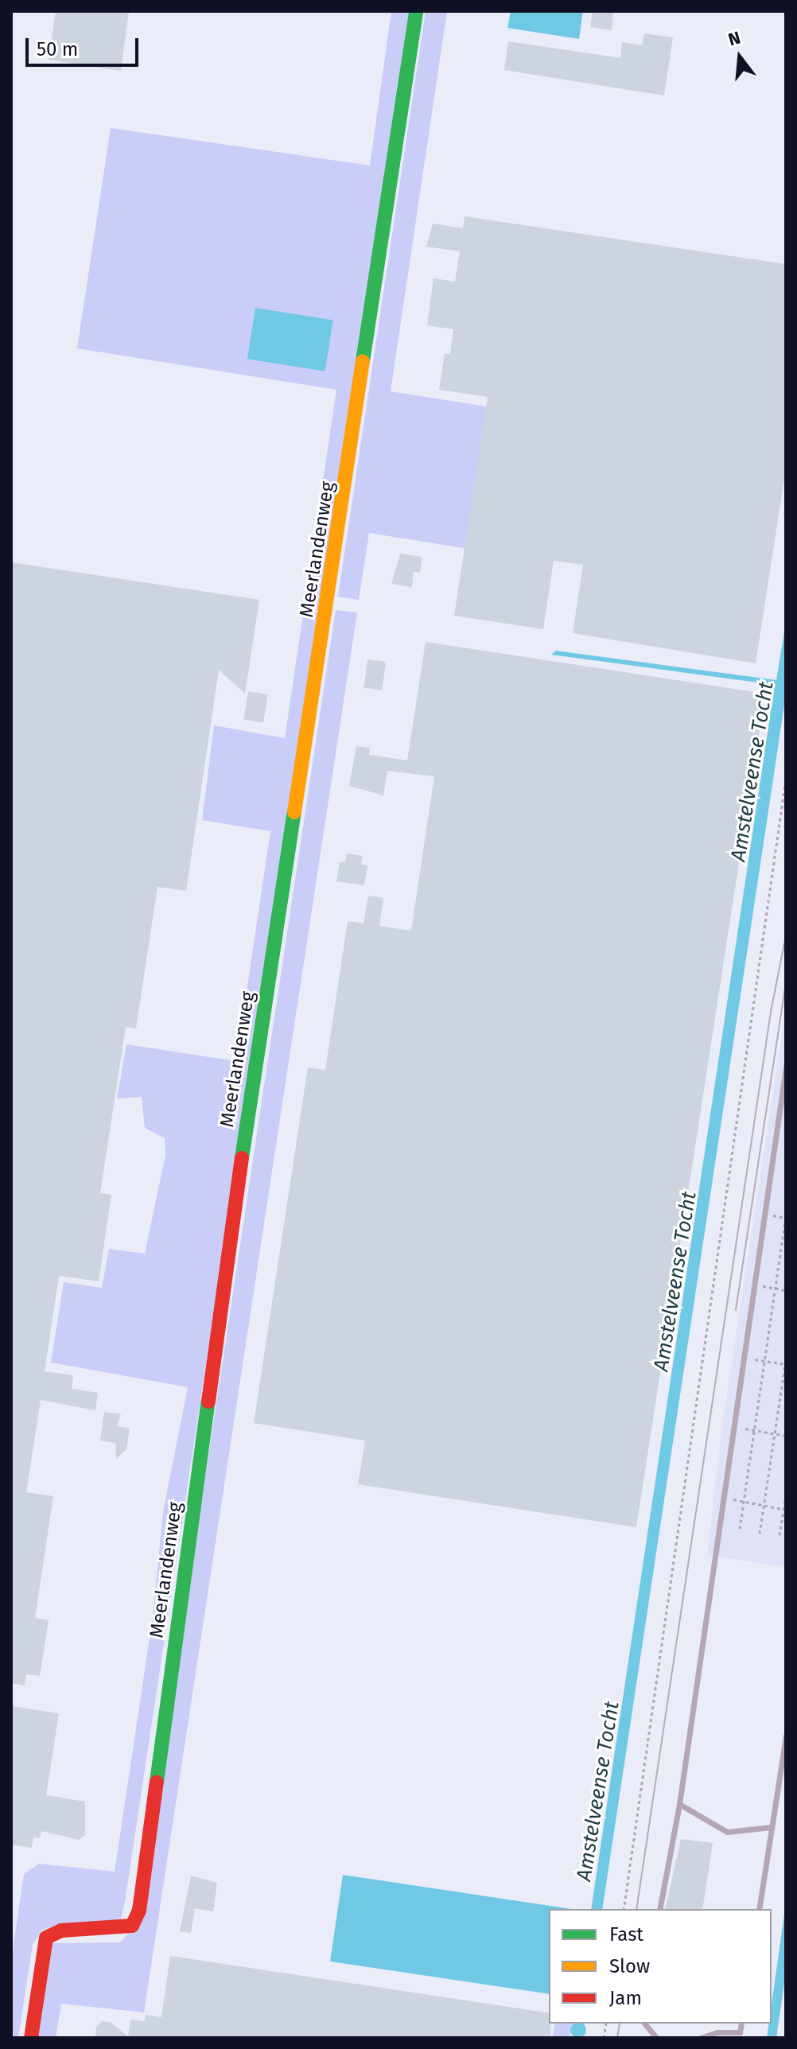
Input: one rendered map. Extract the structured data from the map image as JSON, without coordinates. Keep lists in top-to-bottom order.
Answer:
{
  "streets": {
    "street": ["Meerlandenweg"]
  },
  "water": ["Amstelveense Tocht"],
  "legend": ["Fast", "Slow", "Jam"],
  "scale_bar": "50 m",
  "north": "top"
}
